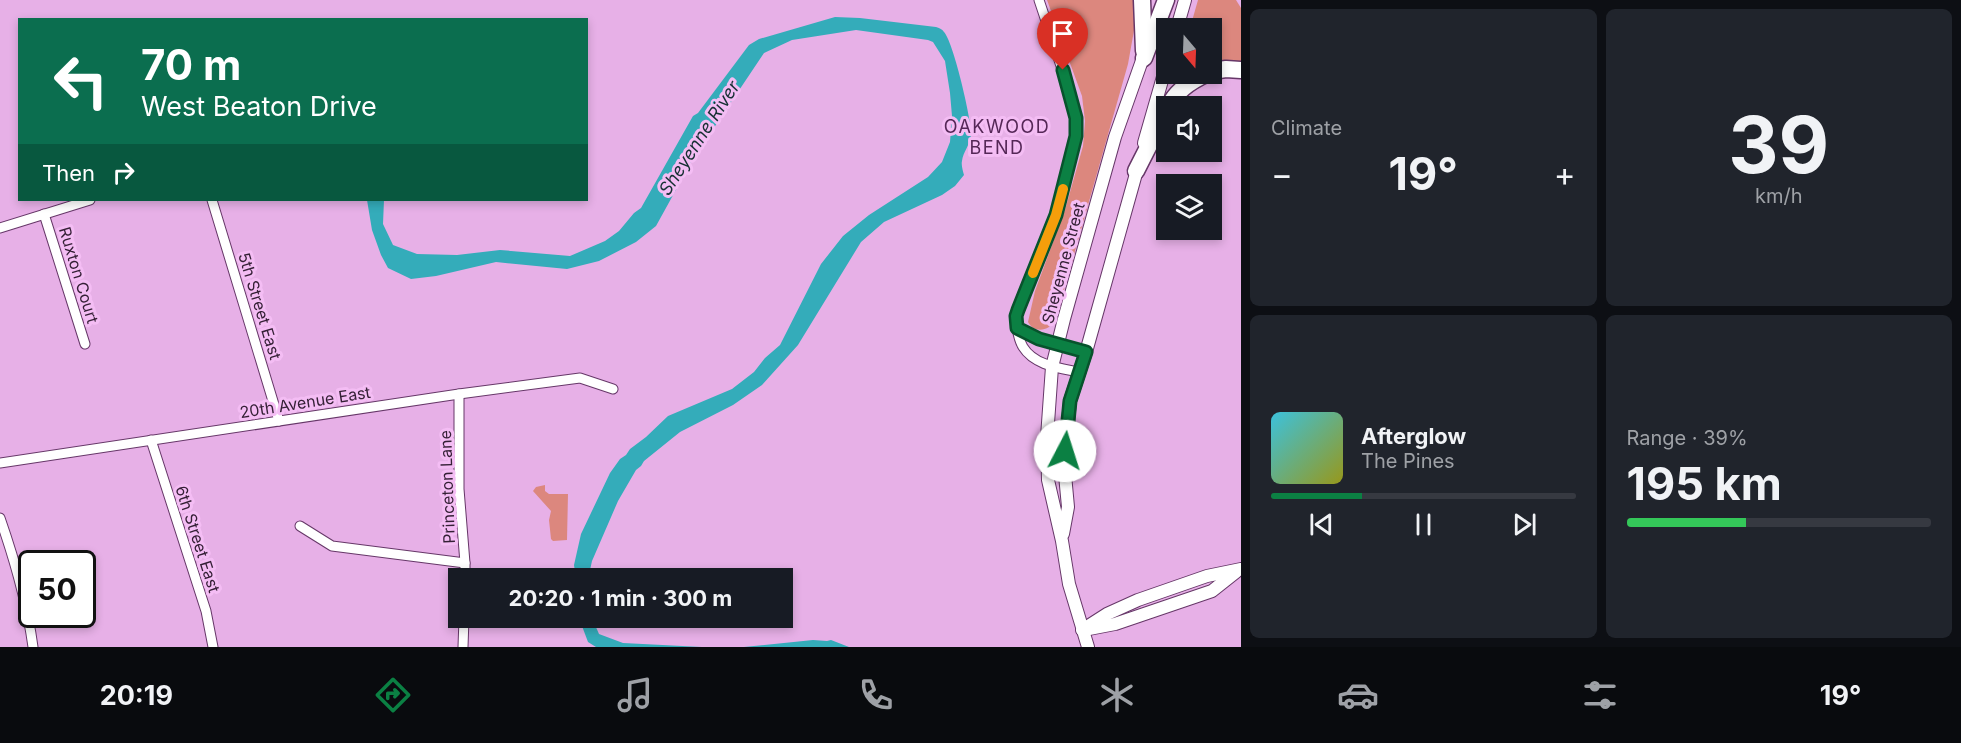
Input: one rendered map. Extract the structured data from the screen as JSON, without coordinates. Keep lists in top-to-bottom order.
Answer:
{
  "streets": {
    "main road": ["Sheyenne Street"],
    "street": [
      "Ruxton Court",
      "5th Street East",
      "20th Avenue East",
      "Princeton Lane",
      "6th Street East"
    ]
  },
  "crossings": [
    ["5th Street East", "20th Avenue East"],
    ["20th Avenue East", "Princeton Lane"],
    ["20th Avenue East", "6th Street East"]
  ],
  "districts": ["OAKWOOD BEND"],
  "water": ["Sheyenne River"],
  "north": "bottom",
  "page": {
    "tile": [
      "Climate",
      ["39", "km/h"],
      ["Range · 39%", "195 km"]
    ],
    "turn": ["70 m", "West Beaton Drive"],
    "then": "Then",
    "heat": ["−", "19°", "+"],
    "song": ["Afterglow", "The Pines"],
    "limit": "50",
    "trip": "20:20 · 1 min · 300 m",
    "tabs": ["20:19", "19°"]
  }
}
